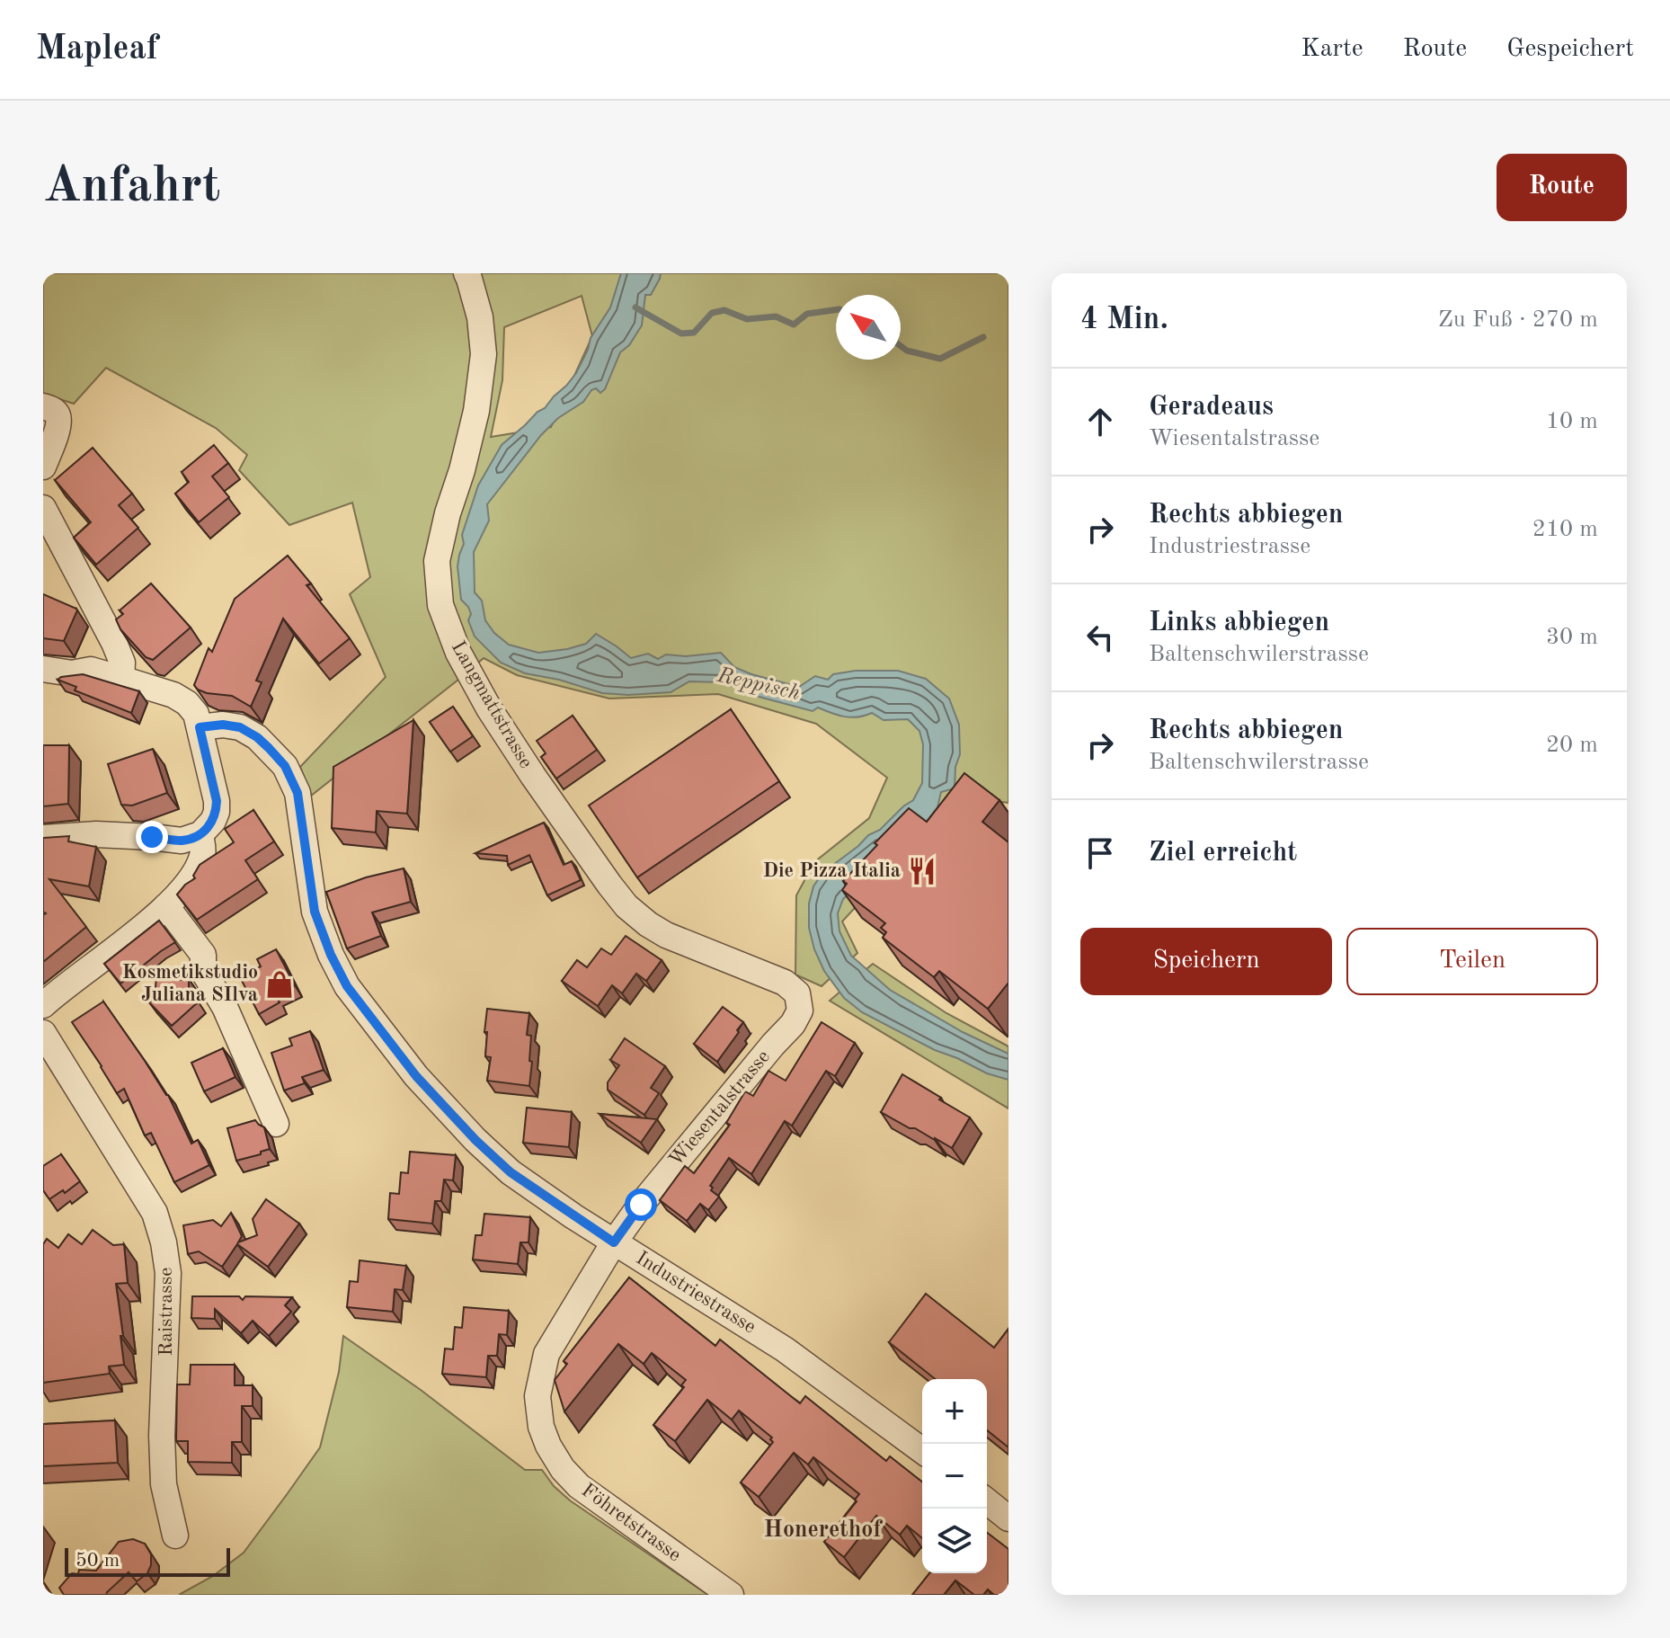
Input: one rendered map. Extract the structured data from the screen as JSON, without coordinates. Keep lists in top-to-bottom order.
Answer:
{
  "streets": {
    "street": [
      "Langmattstrasse",
      "Wiesentalstrasse",
      "Industriestrasse",
      "Raistrasse",
      "Föhretstrasse"
    ]
  },
  "crossings": [
    ["Langmattstrasse", "Wiesentalstrasse"],
    ["Wiesentalstrasse", "Industriestrasse"],
    ["Wiesentalstrasse", "Föhretstrasse"],
    ["Industriestrasse", "Föhretstrasse"]
  ],
  "districts": ["Honerethof"],
  "water": ["Reppisch"],
  "places": {
    "restaurant": ["Die Pizza Italia"],
    "shop": ["Kosmetikstudio Juliana SIlva"]
  },
  "scale_bar": "50 m",
  "north": "top left",
  "page": {
    "header": "Mapleaf",
    "nav": ["Karte", "Route", "Gespeichert"],
    "buttons": [
      "Route",
      ["Speichern", "Teilen"]
    ],
    "title": "Anfahrt",
    "heading": ["4 Min.", "Zu Fuß · 270 m"],
    "list": [
      ["Geradeaus", "Wiesentalstrasse", "10 m"],
      ["Rechts abbiegen", "Industriestrasse", "210 m"],
      ["Links abbiegen", "Baltenschwilerstrasse", "30 m"],
      ["Rechts abbiegen", "Baltenschwilerstrasse", "20 m"],
      "Ziel erreicht"
    ],
    "map_buttons": ["+", "−"],
    "scale": "50 m"
  }
}
